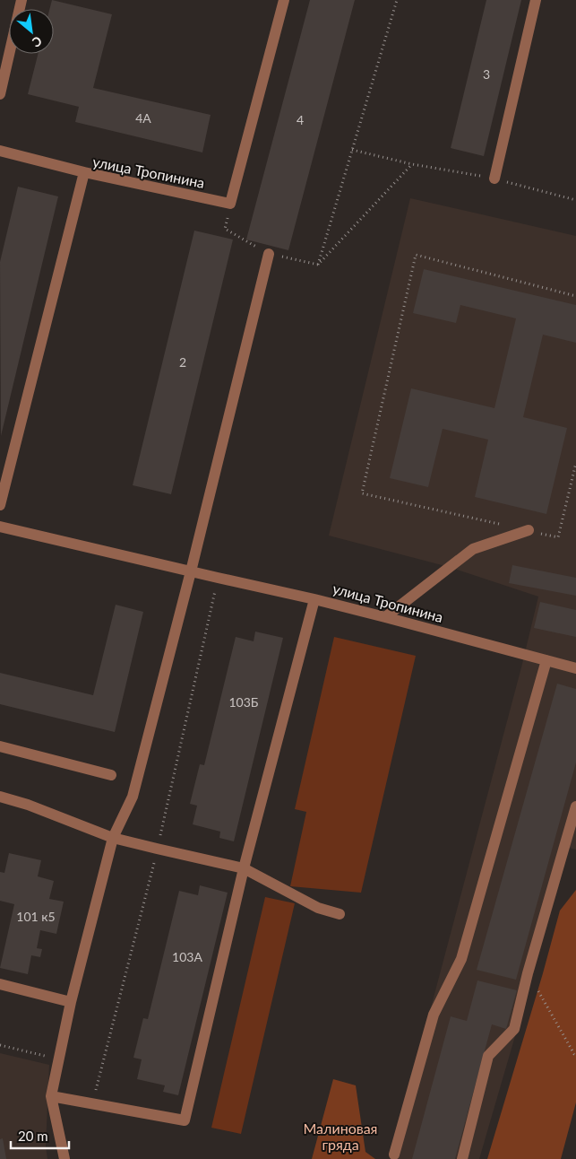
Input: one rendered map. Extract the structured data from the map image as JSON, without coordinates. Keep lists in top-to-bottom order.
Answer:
{
  "streets": {
    "street": ["улица Тропинина"]
  },
  "parks": ["Малиновая гряда"],
  "house_numbers": [
    "3",
    "4А",
    "4",
    "2",
    "103Б",
    "101 к5",
    "103А"
  ],
  "scale_bar": "20 m",
  "north": "bottom right"
}
